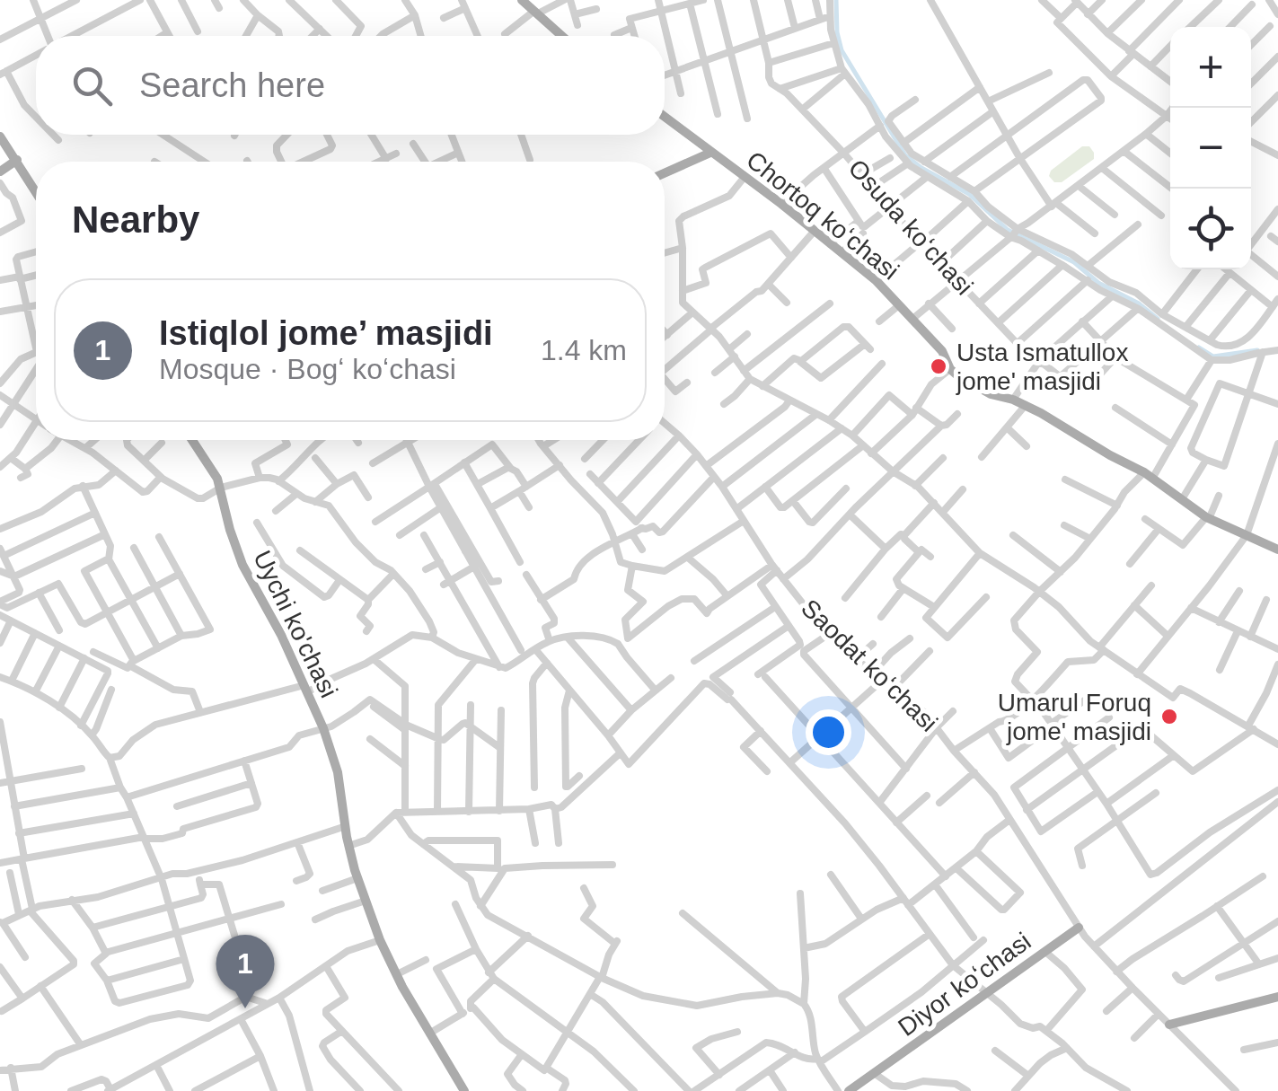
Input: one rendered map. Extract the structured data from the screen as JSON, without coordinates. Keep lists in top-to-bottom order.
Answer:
{
  "streets": {
    "main road": ["Chortoq koʻchasi", "Uychi ko'chasi", "Diyor koʻchasi"],
    "street": ["Osuda koʻchasi", "Saodat koʻchasi"]
  },
  "crossings": [
    ["Saodat koʻchasi", "Diyor koʻchasi"]
  ],
  "places": ["Usta Ismatullox jome' masjidi", "Umarul Foruq jome' masjidi"],
  "page": {
    "map_buttons": ["+", "−"],
    "search": "Search here",
    "heading": "Nearby",
    "list": [
      {
        "mark": "1",
        "name": "Istiqlol jome’ masjidi",
        "note": "Mosque · Bogʻ koʻchasi",
        "value": "1.4 km"
      }
    ],
    "pins": "1"
  }
}
